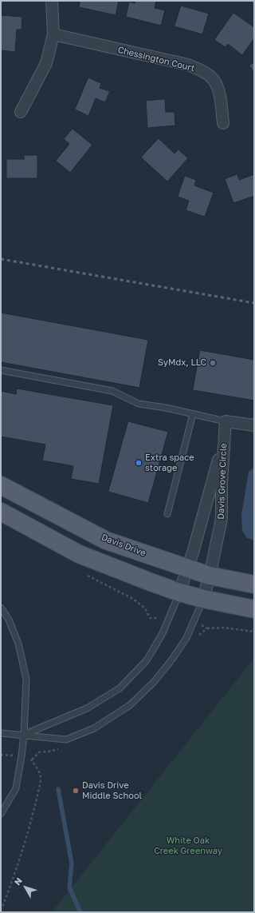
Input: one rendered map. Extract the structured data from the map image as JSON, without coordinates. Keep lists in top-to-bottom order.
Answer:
{
  "streets": {
    "main road": ["Davis Drive"],
    "street": ["Chessington Court", "Davis Grove Circle"]
  },
  "crossings": [
    ["Davis Grove Circle", "Davis Drive"]
  ],
  "parks": ["White Oak Creek Greenway"],
  "places": ["SyMdx, LLC", "Extra space storage", "Davis Drive Middle School"],
  "north": "top left"
}
